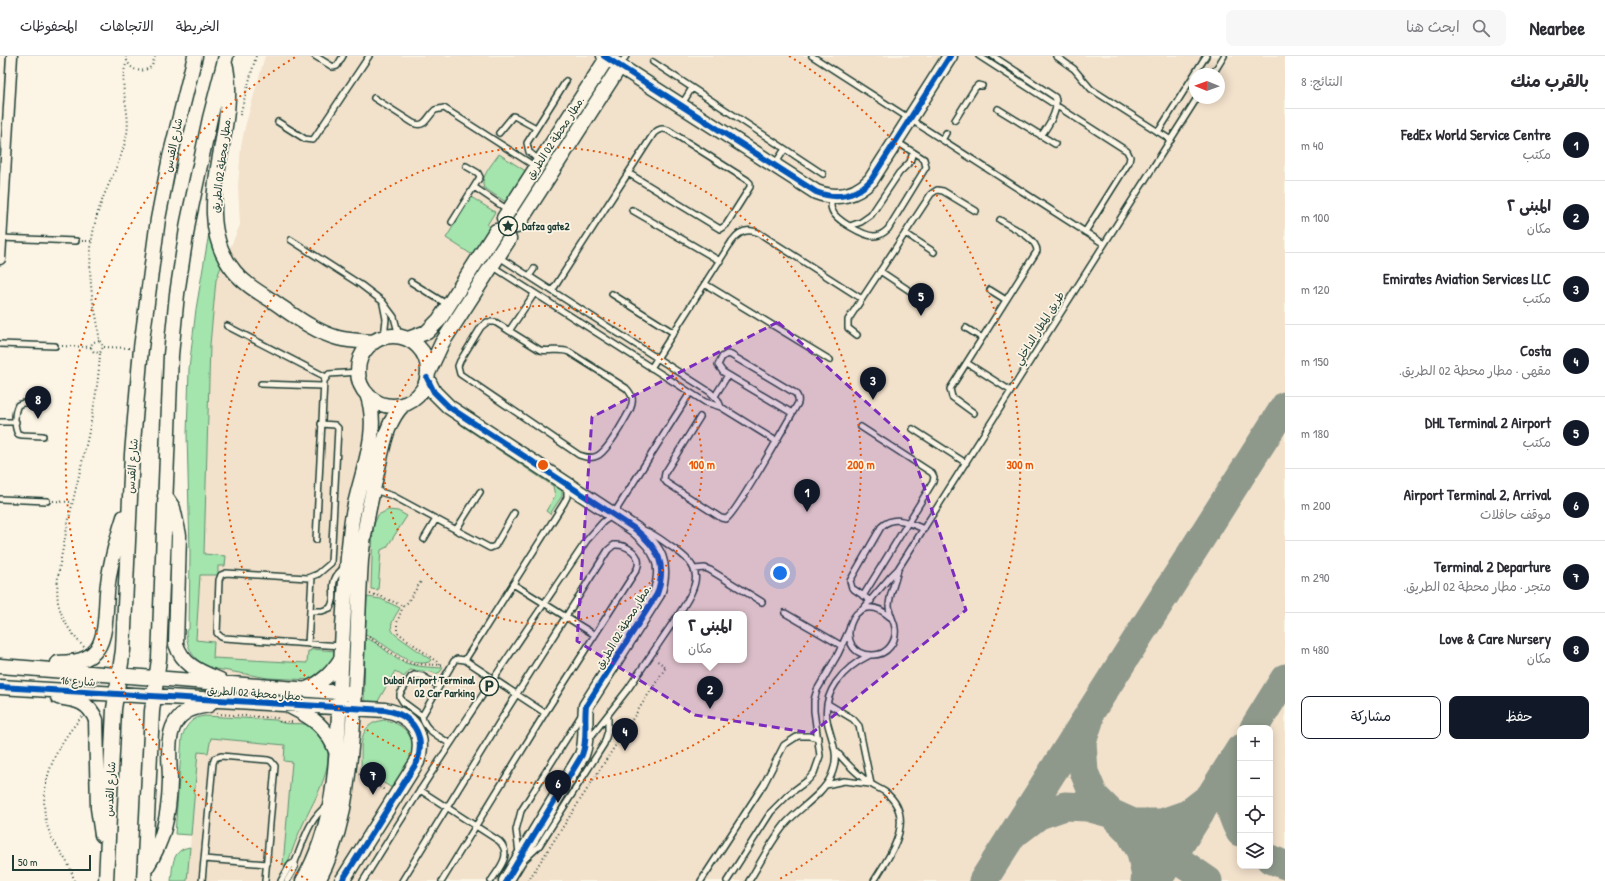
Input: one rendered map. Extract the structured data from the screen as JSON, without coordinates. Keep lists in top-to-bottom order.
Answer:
{
  "streets": {
    "street": ["مطار محطة 02 الطريق.", "شارع القدس", "شارع 16"],
    "lane": ["طريق المطار الداخلي"]
  },
  "crossings": [
    ["مطار محطة 02 الطريق.", "شارع 16"],
    ["شارع القدس", "شارع 16"]
  ],
  "places": {
    "place": ["Dafza gate2"],
    "parking": ["Dubai Airport Terminal 02 Car Parking"]
  },
  "scale_bar": "50 m",
  "north": "left",
  "page": {
    "header": "Nearbee",
    "search": "ابحث هنا",
    "nav": ["الخريطة", "الاتجاهات", "المحفوظات"],
    "heading": ["بالقرب منك", "النتائج: 8"],
    "list": [
      {
        "mark": "1",
        "name": "FedEx World Service Centre",
        "note": "مكتب",
        "value": "40 m"
      },
      {
        "mark": "2",
        "name": "المبنى ٢",
        "note": "مكان",
        "value": "100 m"
      },
      {
        "mark": "3",
        "name": "Emirates Aviation Services LLC",
        "note": "مكتب",
        "value": "120 m"
      },
      {
        "mark": "4",
        "name": "Costa",
        "note": "مقهى · مطار محطة 02 الطريق.",
        "value": "150 m"
      },
      {
        "mark": "5",
        "name": "DHL Terminal 2 Airport",
        "note": "مكتب",
        "value": "180 m"
      },
      {
        "mark": "6",
        "name": "Airport Terminal 2, Arrival",
        "note": "موقف حافلات",
        "value": "200 m"
      },
      {
        "mark": "7",
        "name": "Terminal 2 Departure",
        "note": "متجر · مطار محطة 02 الطريق.",
        "value": "290 m"
      },
      {
        "mark": "8",
        "name": "Love & Care Nursery",
        "note": "مكان",
        "value": "480 m"
      }
    ],
    "pins": [
      "5",
      "3",
      "8",
      "1",
      "2",
      "4",
      "7",
      "6"
    ],
    "popup": ["المبنى ٢", "مكان"],
    "buttons": ["حفظ", "مشاركة"],
    "map_buttons": ["+", "−"],
    "scale": "50 m"
  },
  "rings": ["100 m", "200 m", "300 m"]
}
